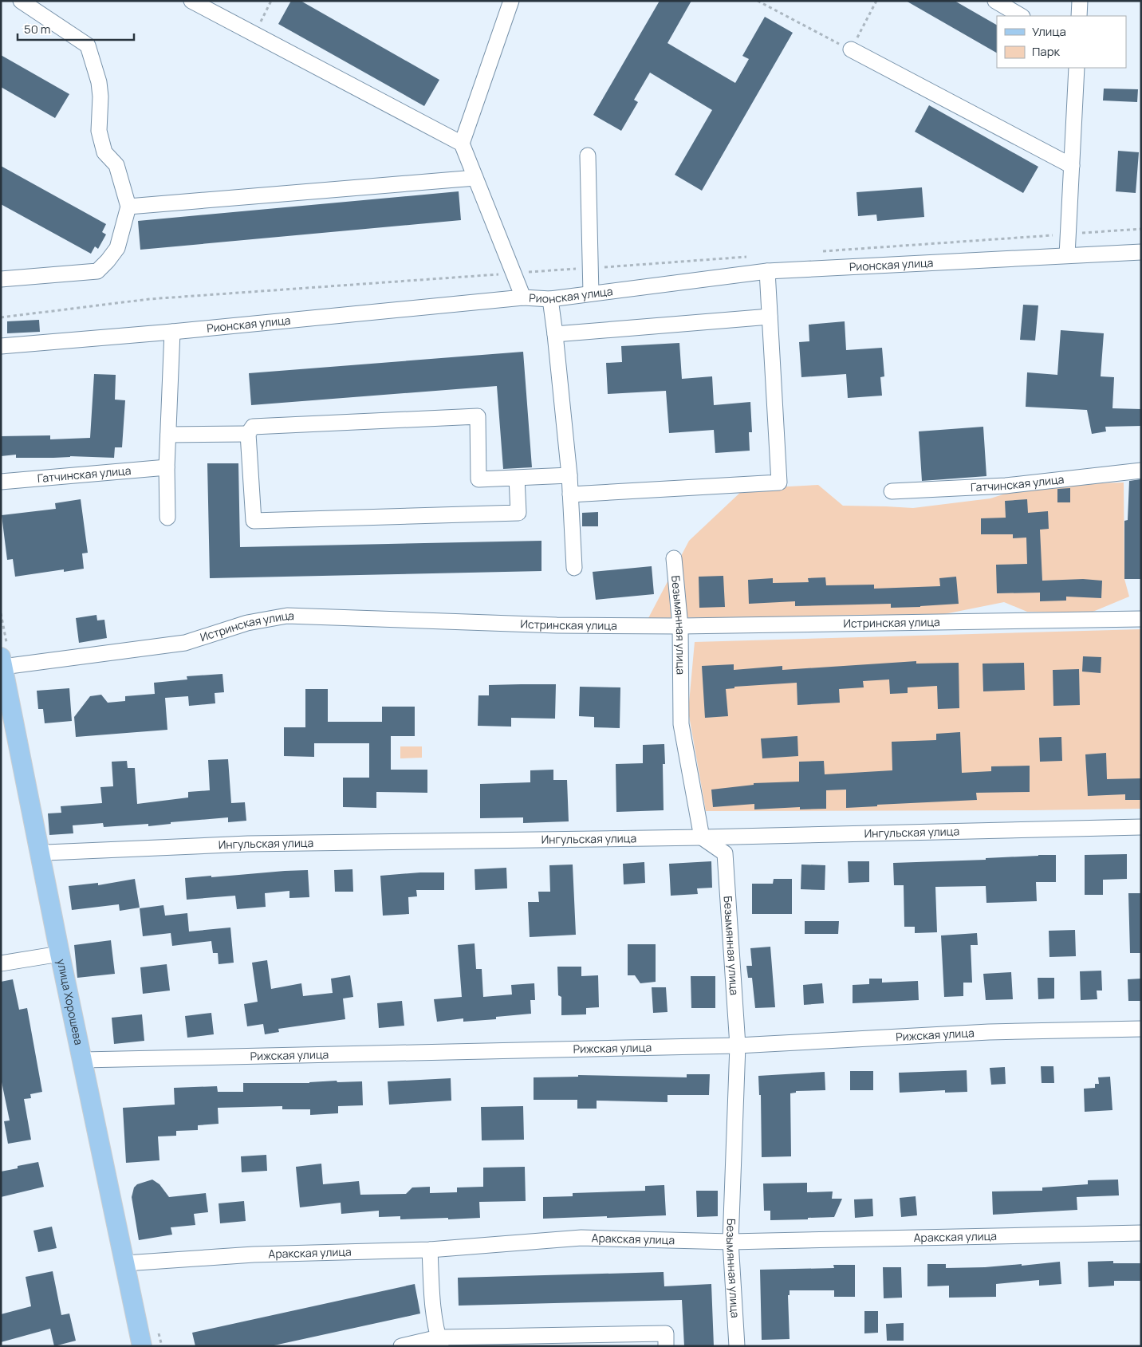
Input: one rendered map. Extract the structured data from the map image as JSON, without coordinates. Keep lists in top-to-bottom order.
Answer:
{
  "streets": {
    "main road": ["улица Хорошева"],
    "street": [
      "Рионская улица",
      "Гатчинская улица",
      "Истринская улица",
      "Безымянная улица",
      "Ингульская улица",
      "Рижская улица",
      "Аракская улица"
    ]
  },
  "crossings": [
    ["Истринская улица", "Безымянная улица"],
    ["Истринская улица", "улица Хорошева"],
    ["Безымянная улица", "Ингульская улица"],
    ["Безымянная улица", "Рижская улица"],
    ["Безымянная улица", "Аракская улица"],
    ["Ингульская улица", "улица Хорошева"],
    ["улица Хорошева", "Рижская улица"],
    ["улица Хорошева", "Аракская улица"]
  ],
  "legend": ["Улица", "Парк"],
  "scale_bar": "50 m"
}
